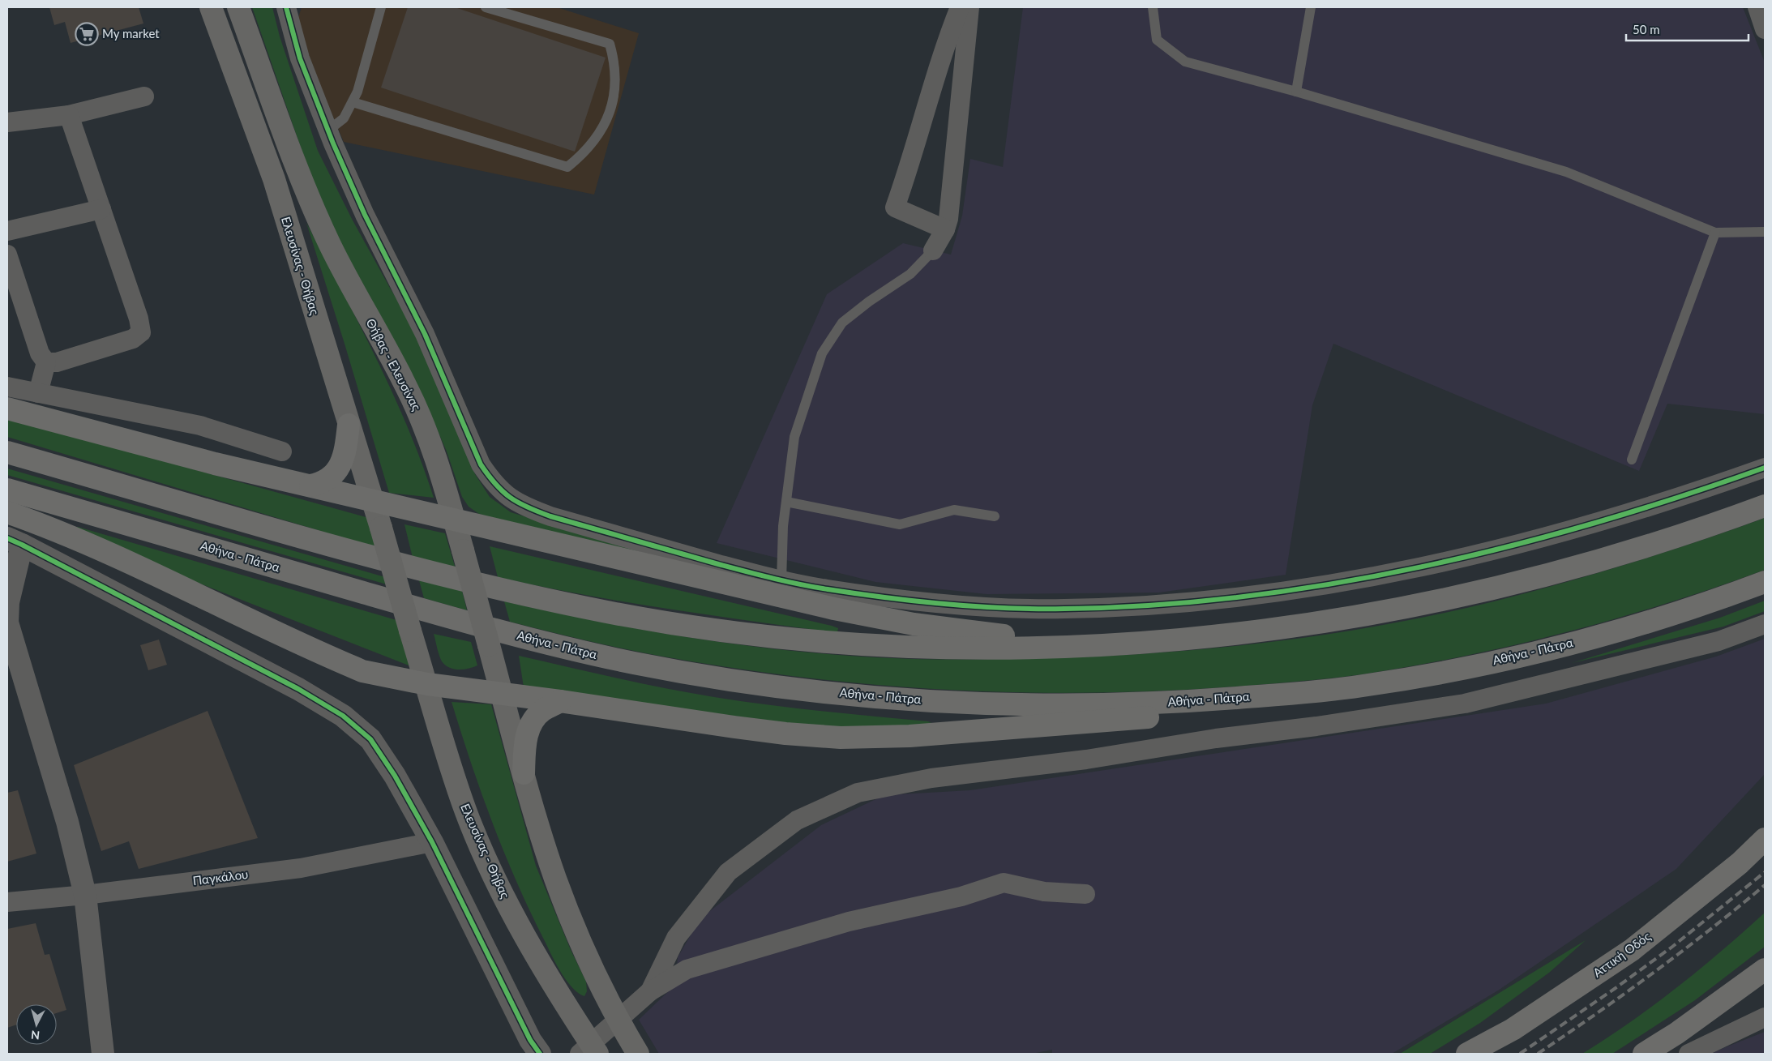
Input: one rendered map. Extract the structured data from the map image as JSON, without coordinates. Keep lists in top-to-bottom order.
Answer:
{
  "streets": {
    "highway": ["Αθήνα - Πάτρα", "Αττική Οδός"],
    "main road": ["Ελευσίνας - Θήβας", "Θήβας - Ελευσίνας"],
    "street": ["Παγκάλου"]
  },
  "places": {
    "supermarket": ["My market"]
  },
  "scale_bar": "50 m",
  "north": "bottom"
}
